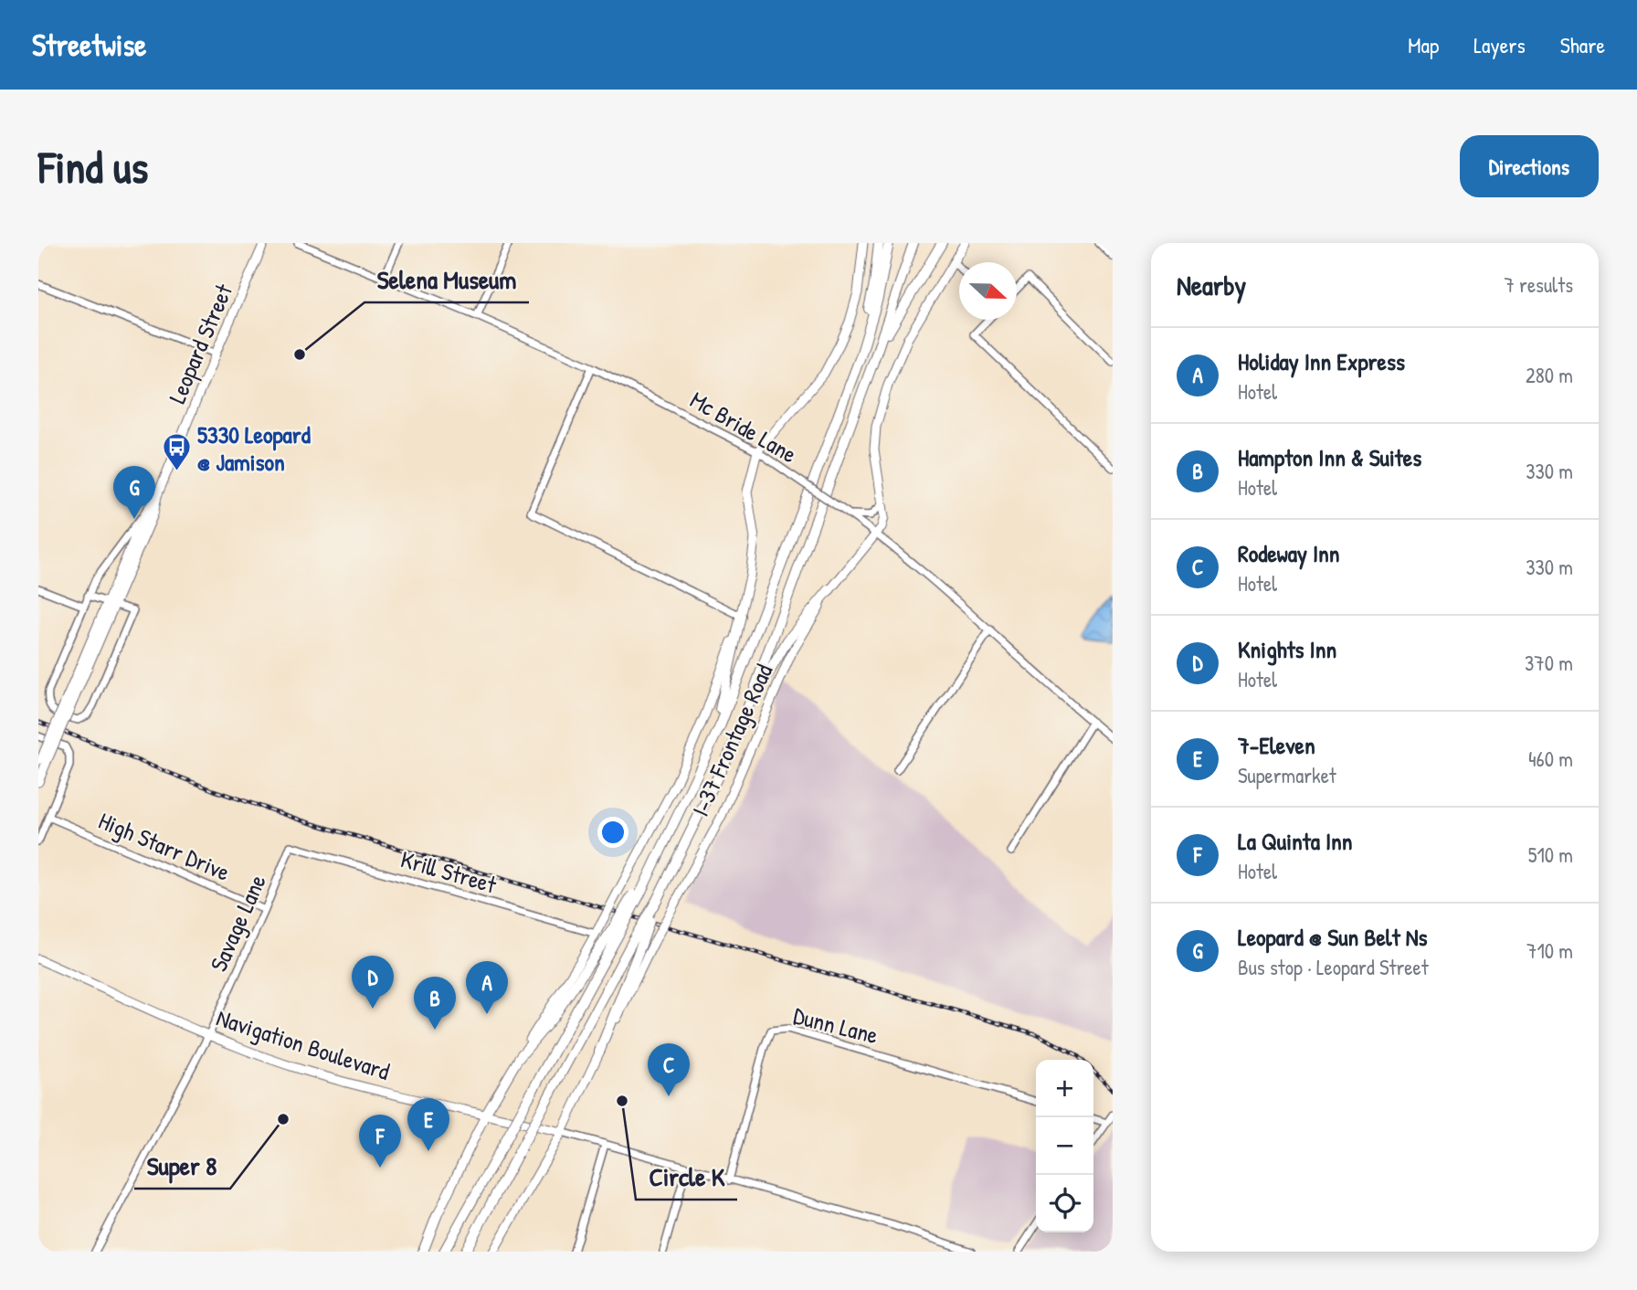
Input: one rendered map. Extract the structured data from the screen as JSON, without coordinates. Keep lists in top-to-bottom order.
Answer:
{
  "streets": {
    "main road": ["Leopard Street", "I-37 Frontage Road", "Navigation Boulevard"],
    "street": [
      "Mc Bride Lane",
      "High Starr Drive",
      "Krill Street",
      "Savage Lane",
      "Dunn Lane"
    ]
  },
  "crossings": [
    ["Mc Bride Lane", "I-37 Frontage Road"],
    ["I-37 Frontage Road", "Krill Street"],
    ["I-37 Frontage Road", "Navigation Boulevard"],
    ["High Starr Drive", "Savage Lane"],
    ["Krill Street", "Savage Lane"],
    ["Savage Lane", "Navigation Boulevard"],
    ["Dunn Lane", "Navigation Boulevard"]
  ],
  "places": {
    "other": ["Selena Museum", "Circle K", "Super 8"],
    "bus stop": ["5330 Leopard @ Jamison"]
  },
  "north": "right",
  "page": {
    "header": "Streetwise",
    "nav": ["Map", "Layers", "Share"],
    "buttons": "Directions",
    "title": "Find us",
    "heading": ["Nearby", "7 results"],
    "list": [
      {
        "mark": "A",
        "name": "Holiday Inn Express",
        "note": "Hotel",
        "value": "280 m"
      },
      {
        "mark": "B",
        "name": "Hampton Inn & Suites",
        "note": "Hotel",
        "value": "330 m"
      },
      {
        "mark": "C",
        "name": "Rodeway Inn",
        "note": "Hotel",
        "value": "330 m"
      },
      {
        "mark": "D",
        "name": "Knights Inn",
        "note": "Hotel",
        "value": "370 m"
      },
      {
        "mark": "E",
        "name": "7-Eleven",
        "note": "Supermarket",
        "value": "460 m"
      },
      {
        "mark": "F",
        "name": "La Quinta Inn",
        "note": "Hotel",
        "value": "510 m"
      },
      {
        "mark": "G",
        "name": "Leopard @ Sun Belt Ns",
        "note": "Bus stop · Leopard Street",
        "value": "710 m"
      }
    ],
    "pins": [
      "G",
      "D",
      "A",
      "B",
      "C",
      "E",
      "F"
    ],
    "map_buttons": ["+", "−"]
  }
}
